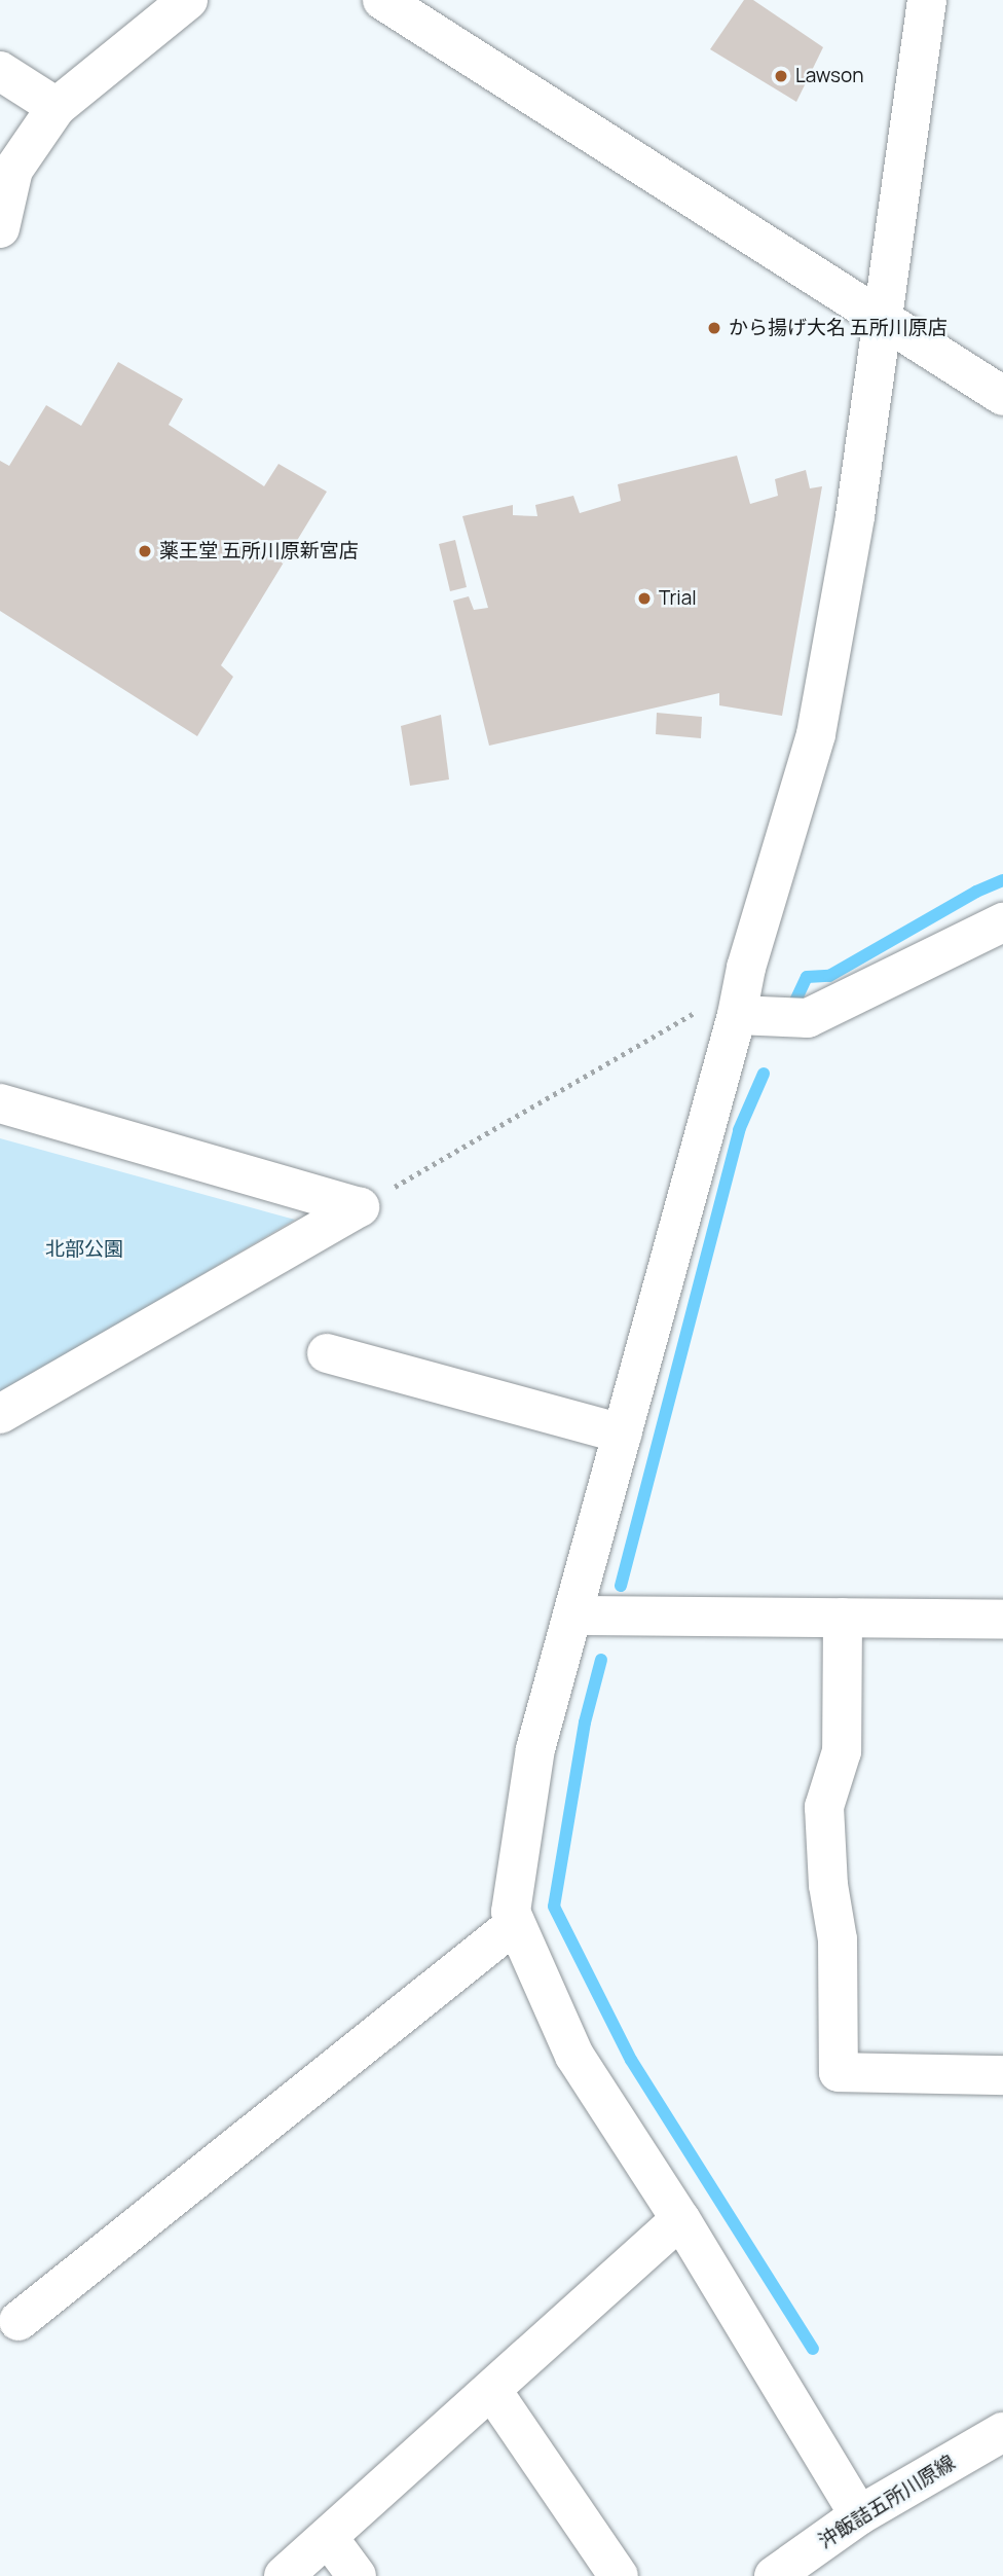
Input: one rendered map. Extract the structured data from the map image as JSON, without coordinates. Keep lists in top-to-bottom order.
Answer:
{
  "streets": {
    "street": ["沖飯詰五所川原線"]
  },
  "parks": ["北部公園"],
  "places": [
    "Lawson",
    "から揚げ大名 五所川原店",
    "薬王堂 五所川原新宮店",
    "Trial"
  ]
}
